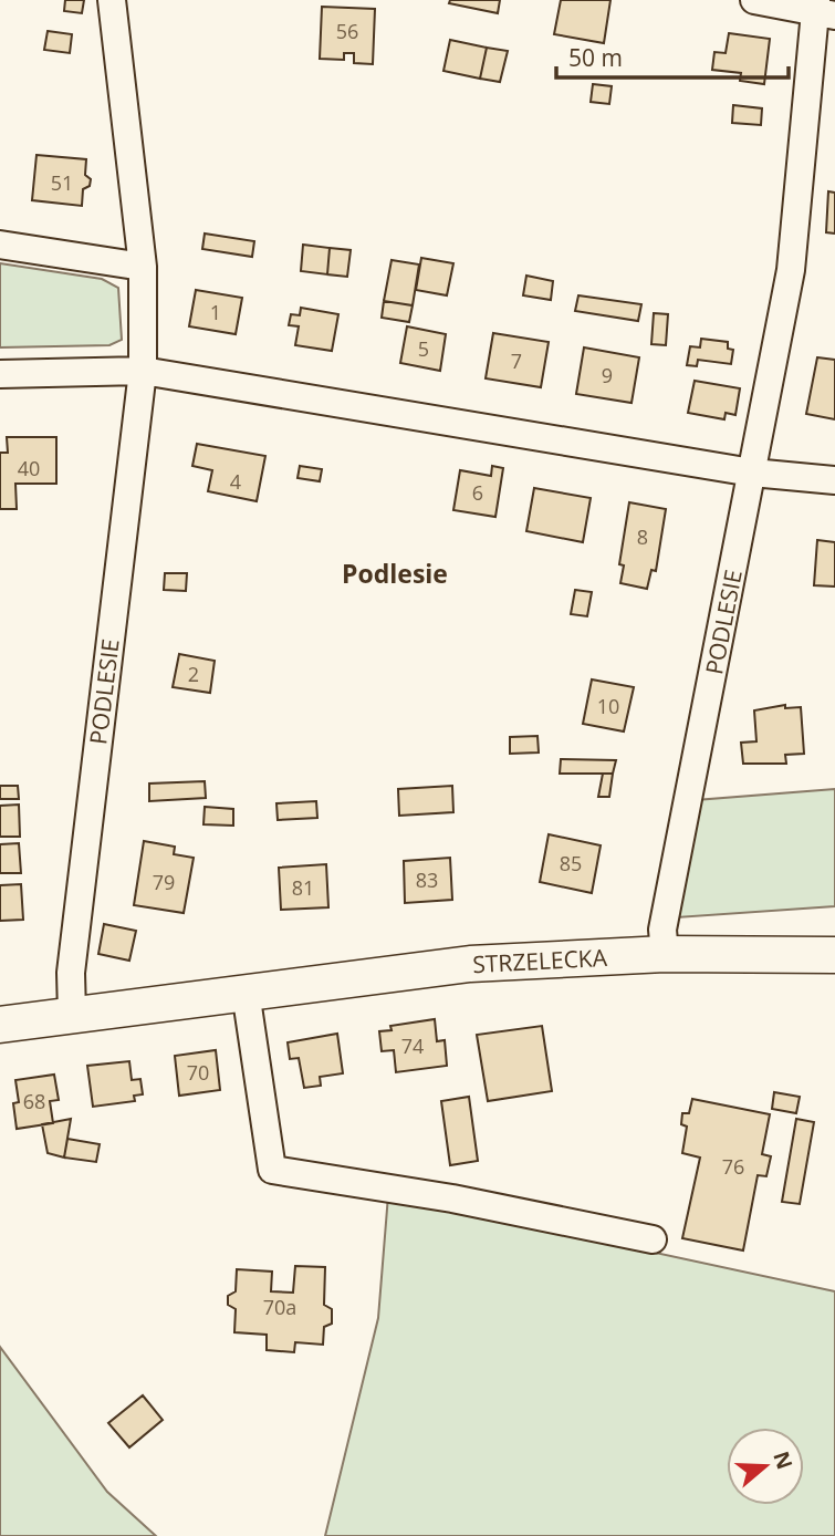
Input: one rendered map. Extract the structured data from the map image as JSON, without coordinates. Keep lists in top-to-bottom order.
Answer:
{
  "streets": {
    "street": ["PODLESIE", "STRZELECKA"]
  },
  "crossings": [
    ["PODLESIE", "STRZELECKA"]
  ],
  "districts": ["Podlesie"],
  "house_numbers": [
    "56",
    "51",
    "1",
    "5",
    "7",
    "9",
    "40",
    "4",
    "6",
    "8",
    "2",
    "10",
    "85",
    "83",
    "79",
    "81",
    "74",
    "70",
    "68",
    "76",
    "70a"
  ],
  "scale_bar": "50 m",
  "north": "right"
}
